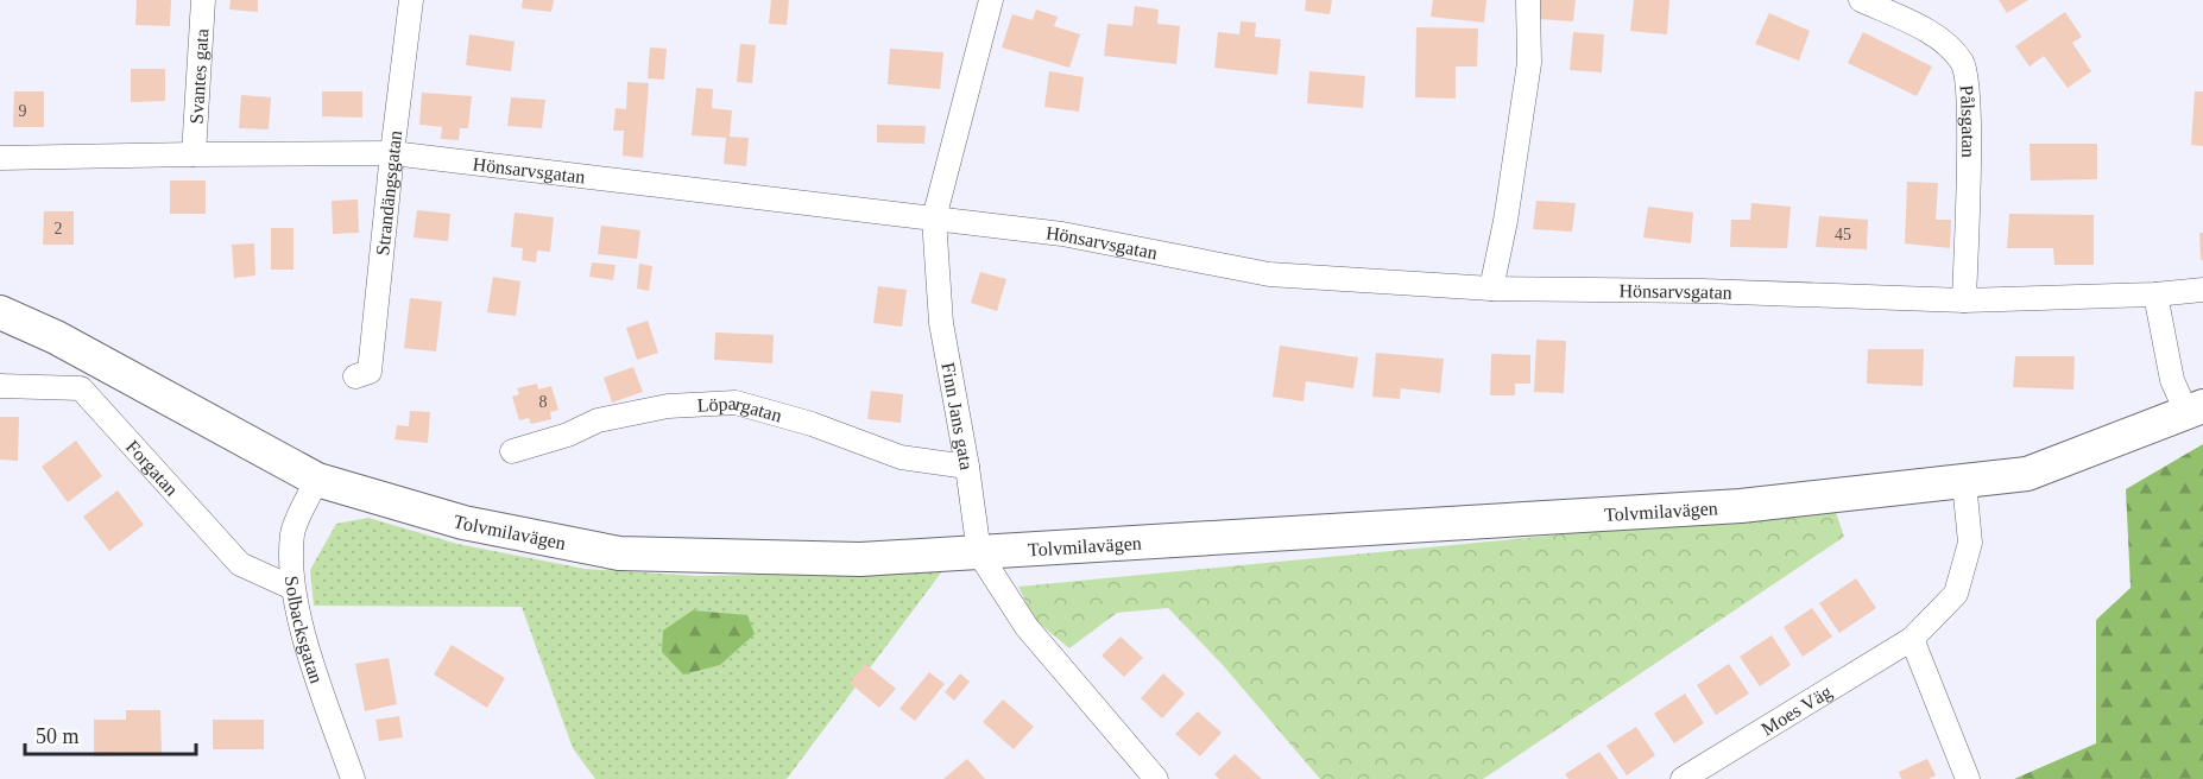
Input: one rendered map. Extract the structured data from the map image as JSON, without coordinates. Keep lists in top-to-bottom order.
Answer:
{
  "streets": {
    "street": [
      "Svantes gata",
      "Pålsgatan",
      "Hönsarvsgatan",
      "Strandängsgatan",
      "Löpargatan",
      "Finn Jans gata",
      "Forgatan",
      "Tolvmilavägen",
      "Solbacksgatan",
      "Moes Väg"
    ]
  },
  "crossings": [
    ["Svantes gata", "Hönsarvsgatan"],
    ["Pålsgatan", "Hönsarvsgatan"],
    ["Hönsarvsgatan", "Strandängsgatan"],
    ["Hönsarvsgatan", "Finn Jans gata"],
    ["Löpargatan", "Finn Jans gata"],
    ["Finn Jans gata", "Tolvmilavägen"],
    ["Forgatan", "Solbacksgatan"],
    ["Tolvmilavägen", "Solbacksgatan"],
    ["Tolvmilavägen", "Moes Väg"]
  ],
  "house_numbers": [
    "9",
    "2",
    "45",
    "8"
  ],
  "scale_bar": "50 m"
}
